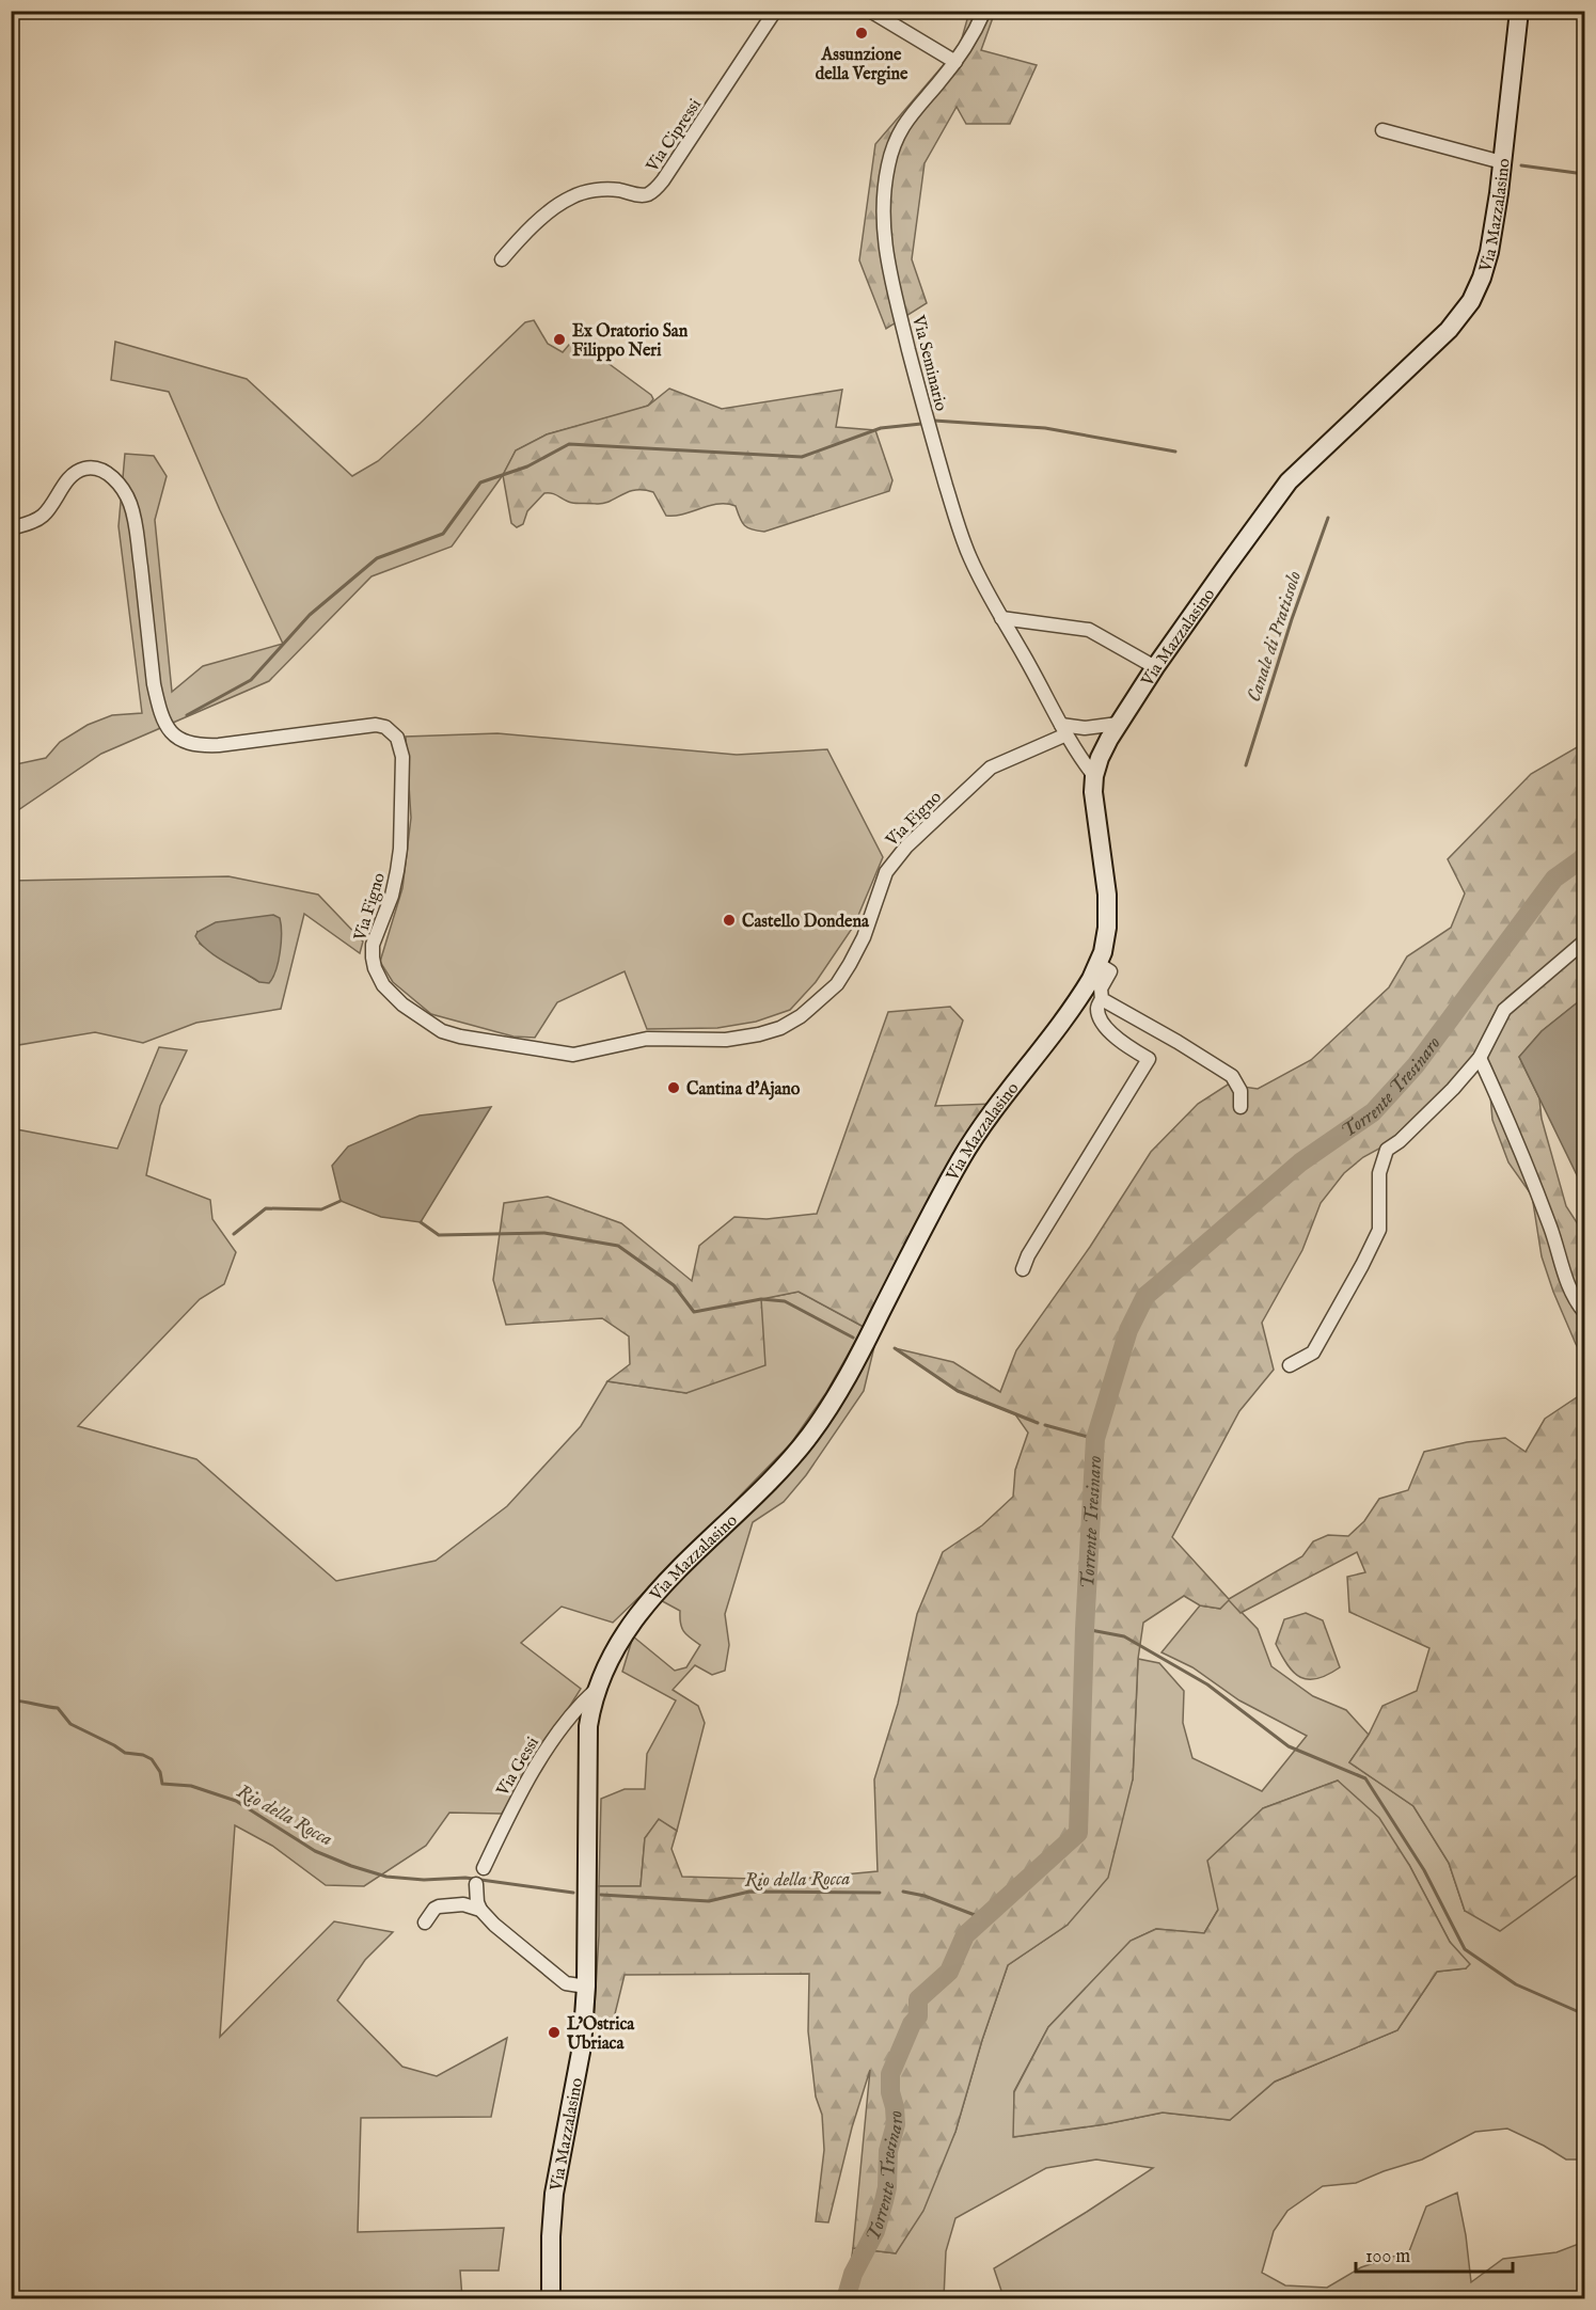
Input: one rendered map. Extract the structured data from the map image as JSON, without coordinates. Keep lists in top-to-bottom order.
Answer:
{
  "streets": {
    "main road": ["Via Mazzalasino"],
    "street": [
      "Via Cipressi",
      "Via Seminario",
      "Via Figno",
      "Via Gessi"
    ]
  },
  "crossings": [
    ["Via Mazzalasino", "Via Seminario"],
    ["Via Mazzalasino", "Via Gessi"],
    ["Via Seminario", "Via Figno"]
  ],
  "water": ["Canale di Pratissolo", "Torrente Tresinaro", "Rio della Rocca"],
  "places": [
    "Assunzione della Vergine",
    "Ex Oratorio San Filippo Neri",
    "Castello Dondena",
    "Cantina d'Ajano",
    "L’Ostrica Ubriaca"
  ],
  "scale_bar": "100 m"
}
